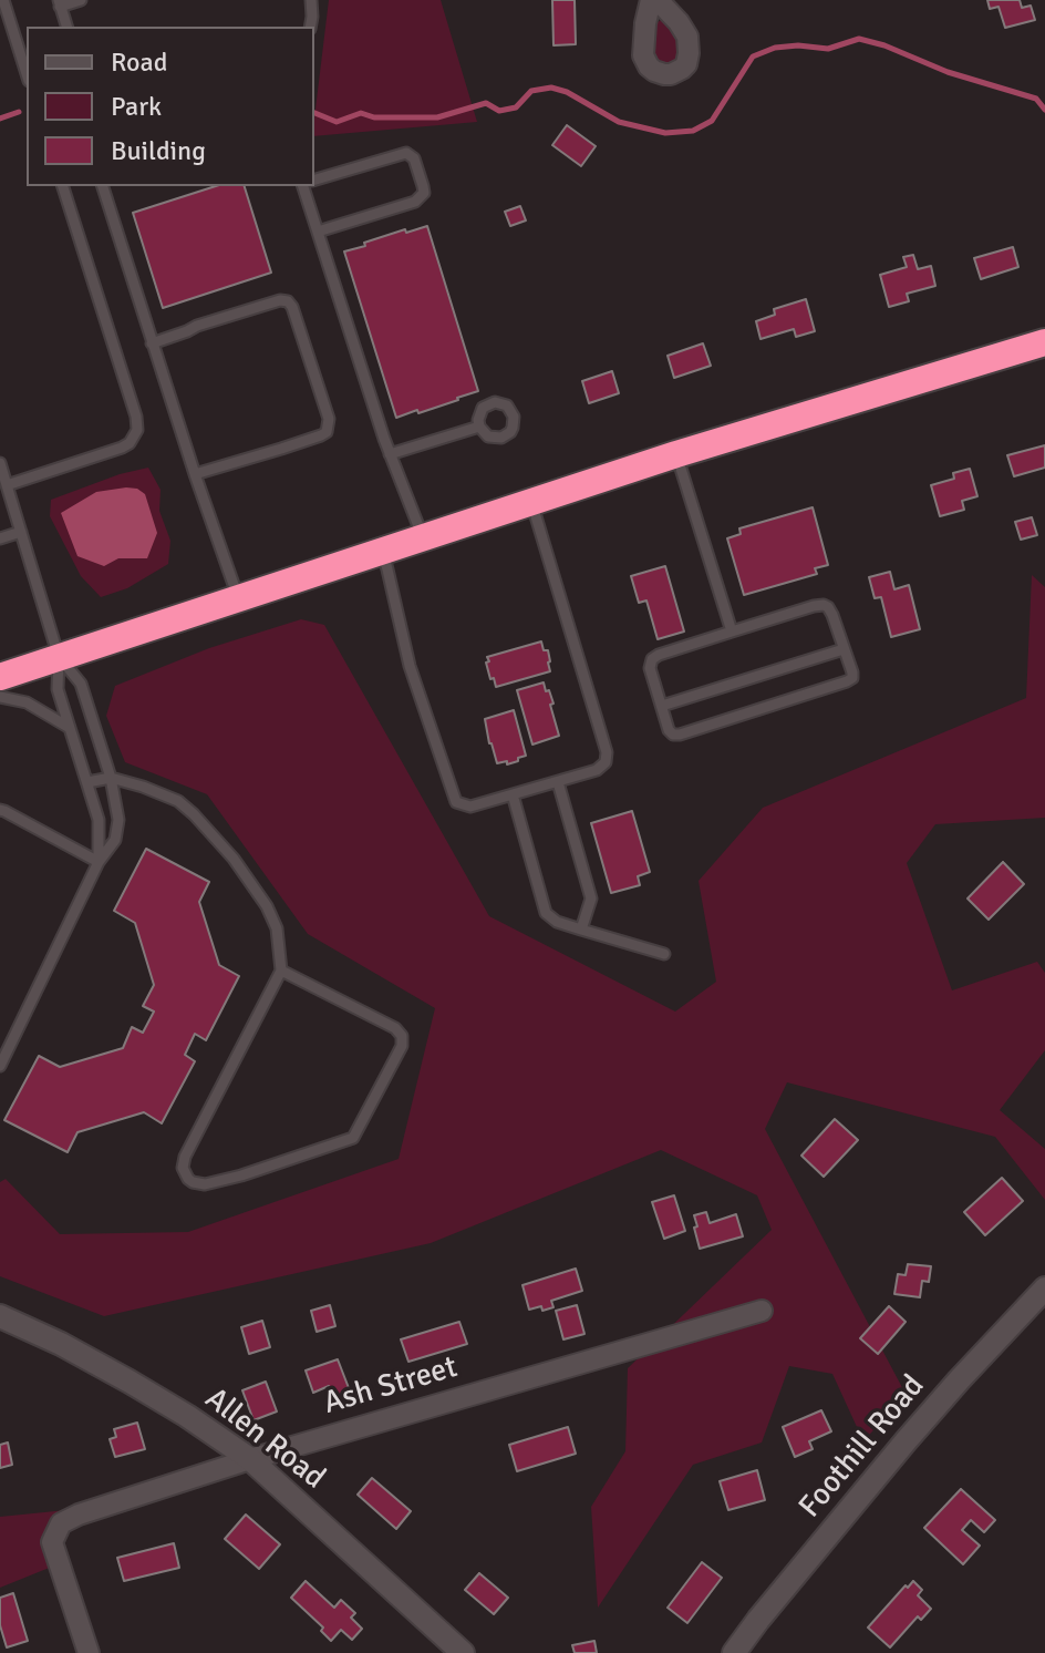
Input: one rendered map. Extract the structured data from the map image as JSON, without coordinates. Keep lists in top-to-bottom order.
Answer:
{
  "streets": {
    "street": ["Ash Street", "Allen Road", "Foothill Road"]
  },
  "crossings": [
    ["Ash Street", "Allen Road"]
  ],
  "legend": ["Road", "Park", "Building"]
}
